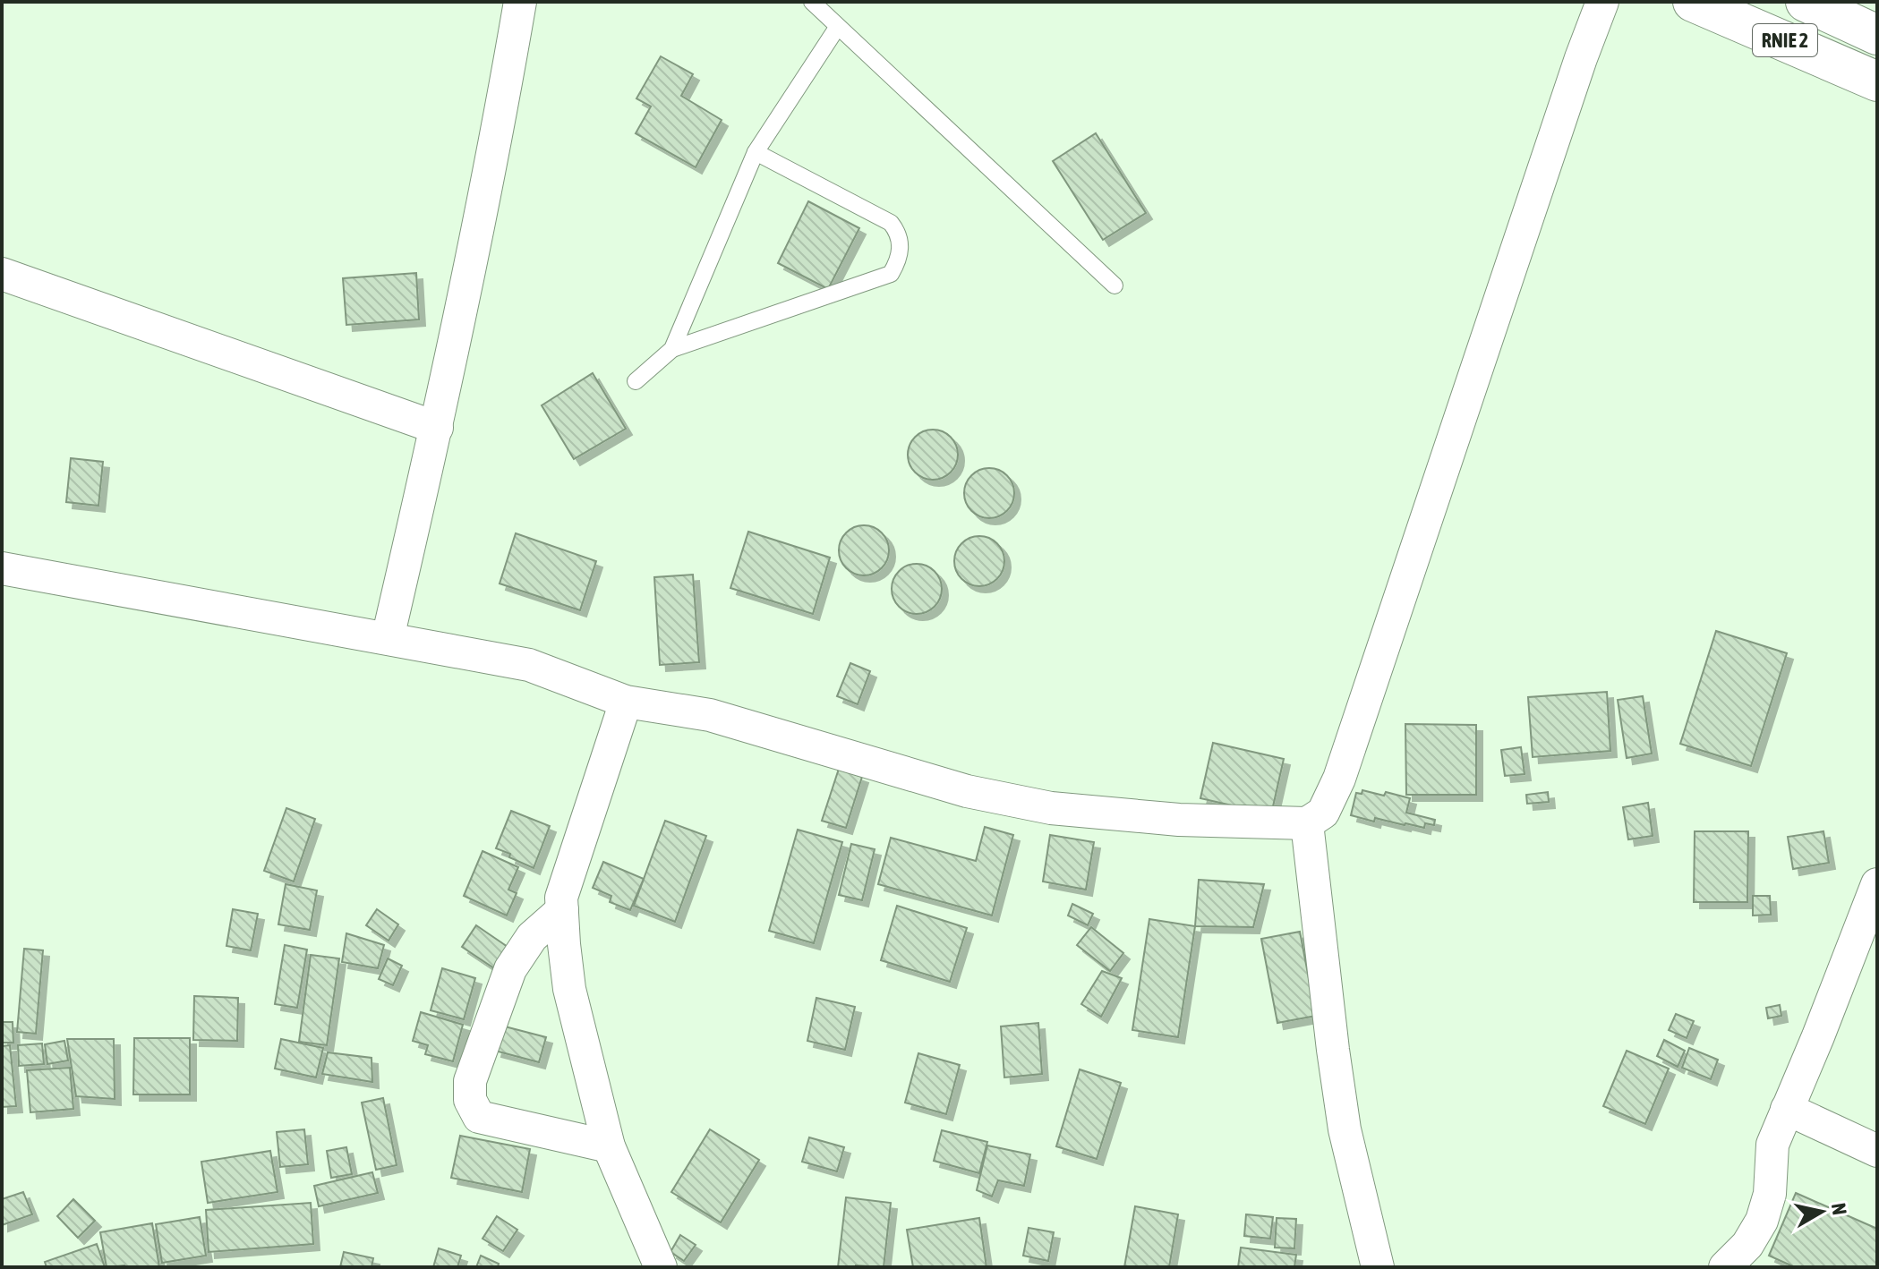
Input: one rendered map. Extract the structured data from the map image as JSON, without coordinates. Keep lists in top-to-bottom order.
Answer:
{
  "streets": {
    "highway": ["RNIE 2"]
  },
  "north": "right"
}
